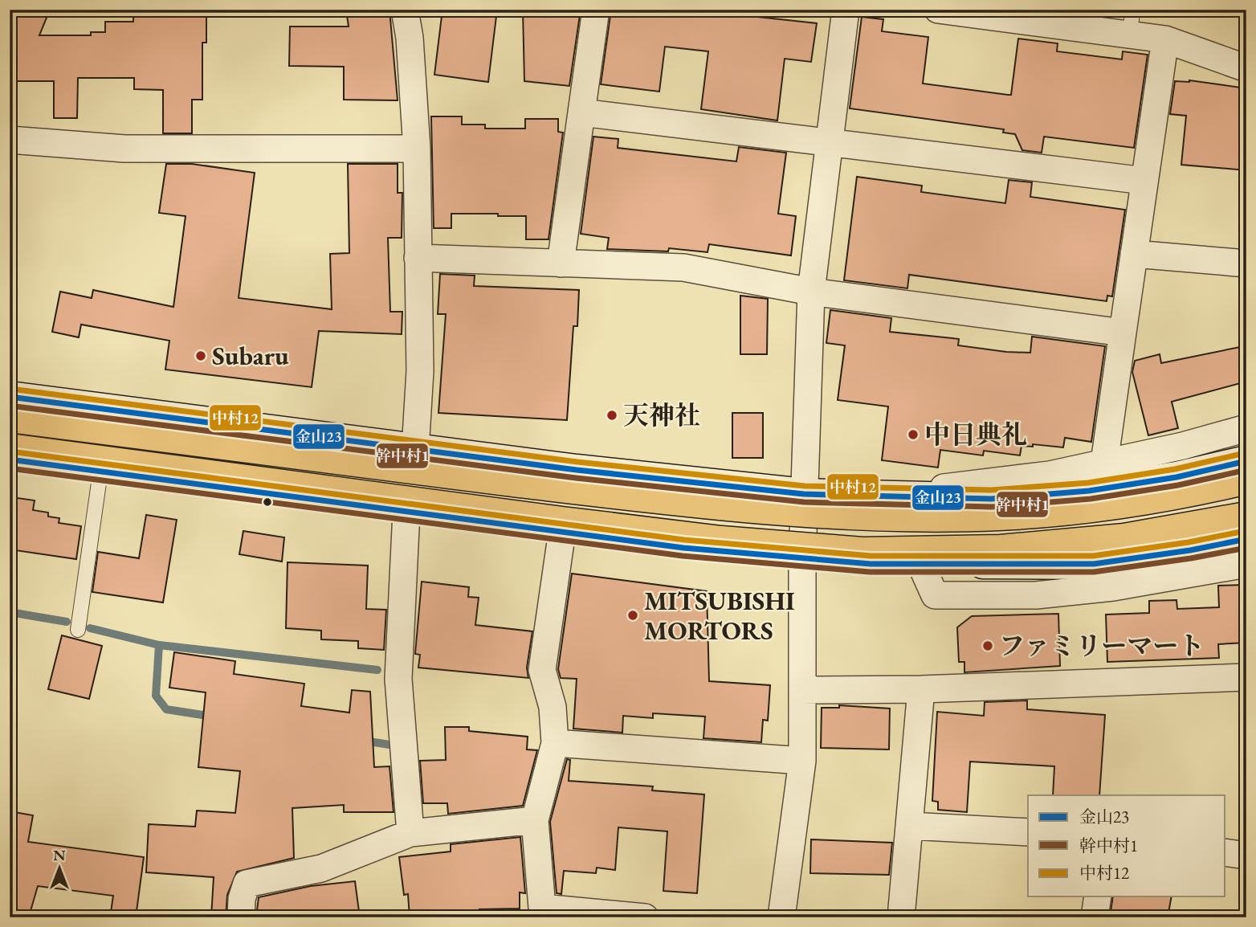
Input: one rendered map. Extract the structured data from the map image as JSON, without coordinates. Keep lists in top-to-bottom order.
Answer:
{
  "places": [
    "Subaru",
    "天神社",
    "中日典礼",
    "MITSUBISHI MORTORS",
    "ファミリーマート"
  ],
  "lines": ["transit line 中村12", "transit line 金山23", "transit line 幹中村1"],
  "legend": ["金山23", "幹中村1", "中村12"],
  "north": "top"
}
